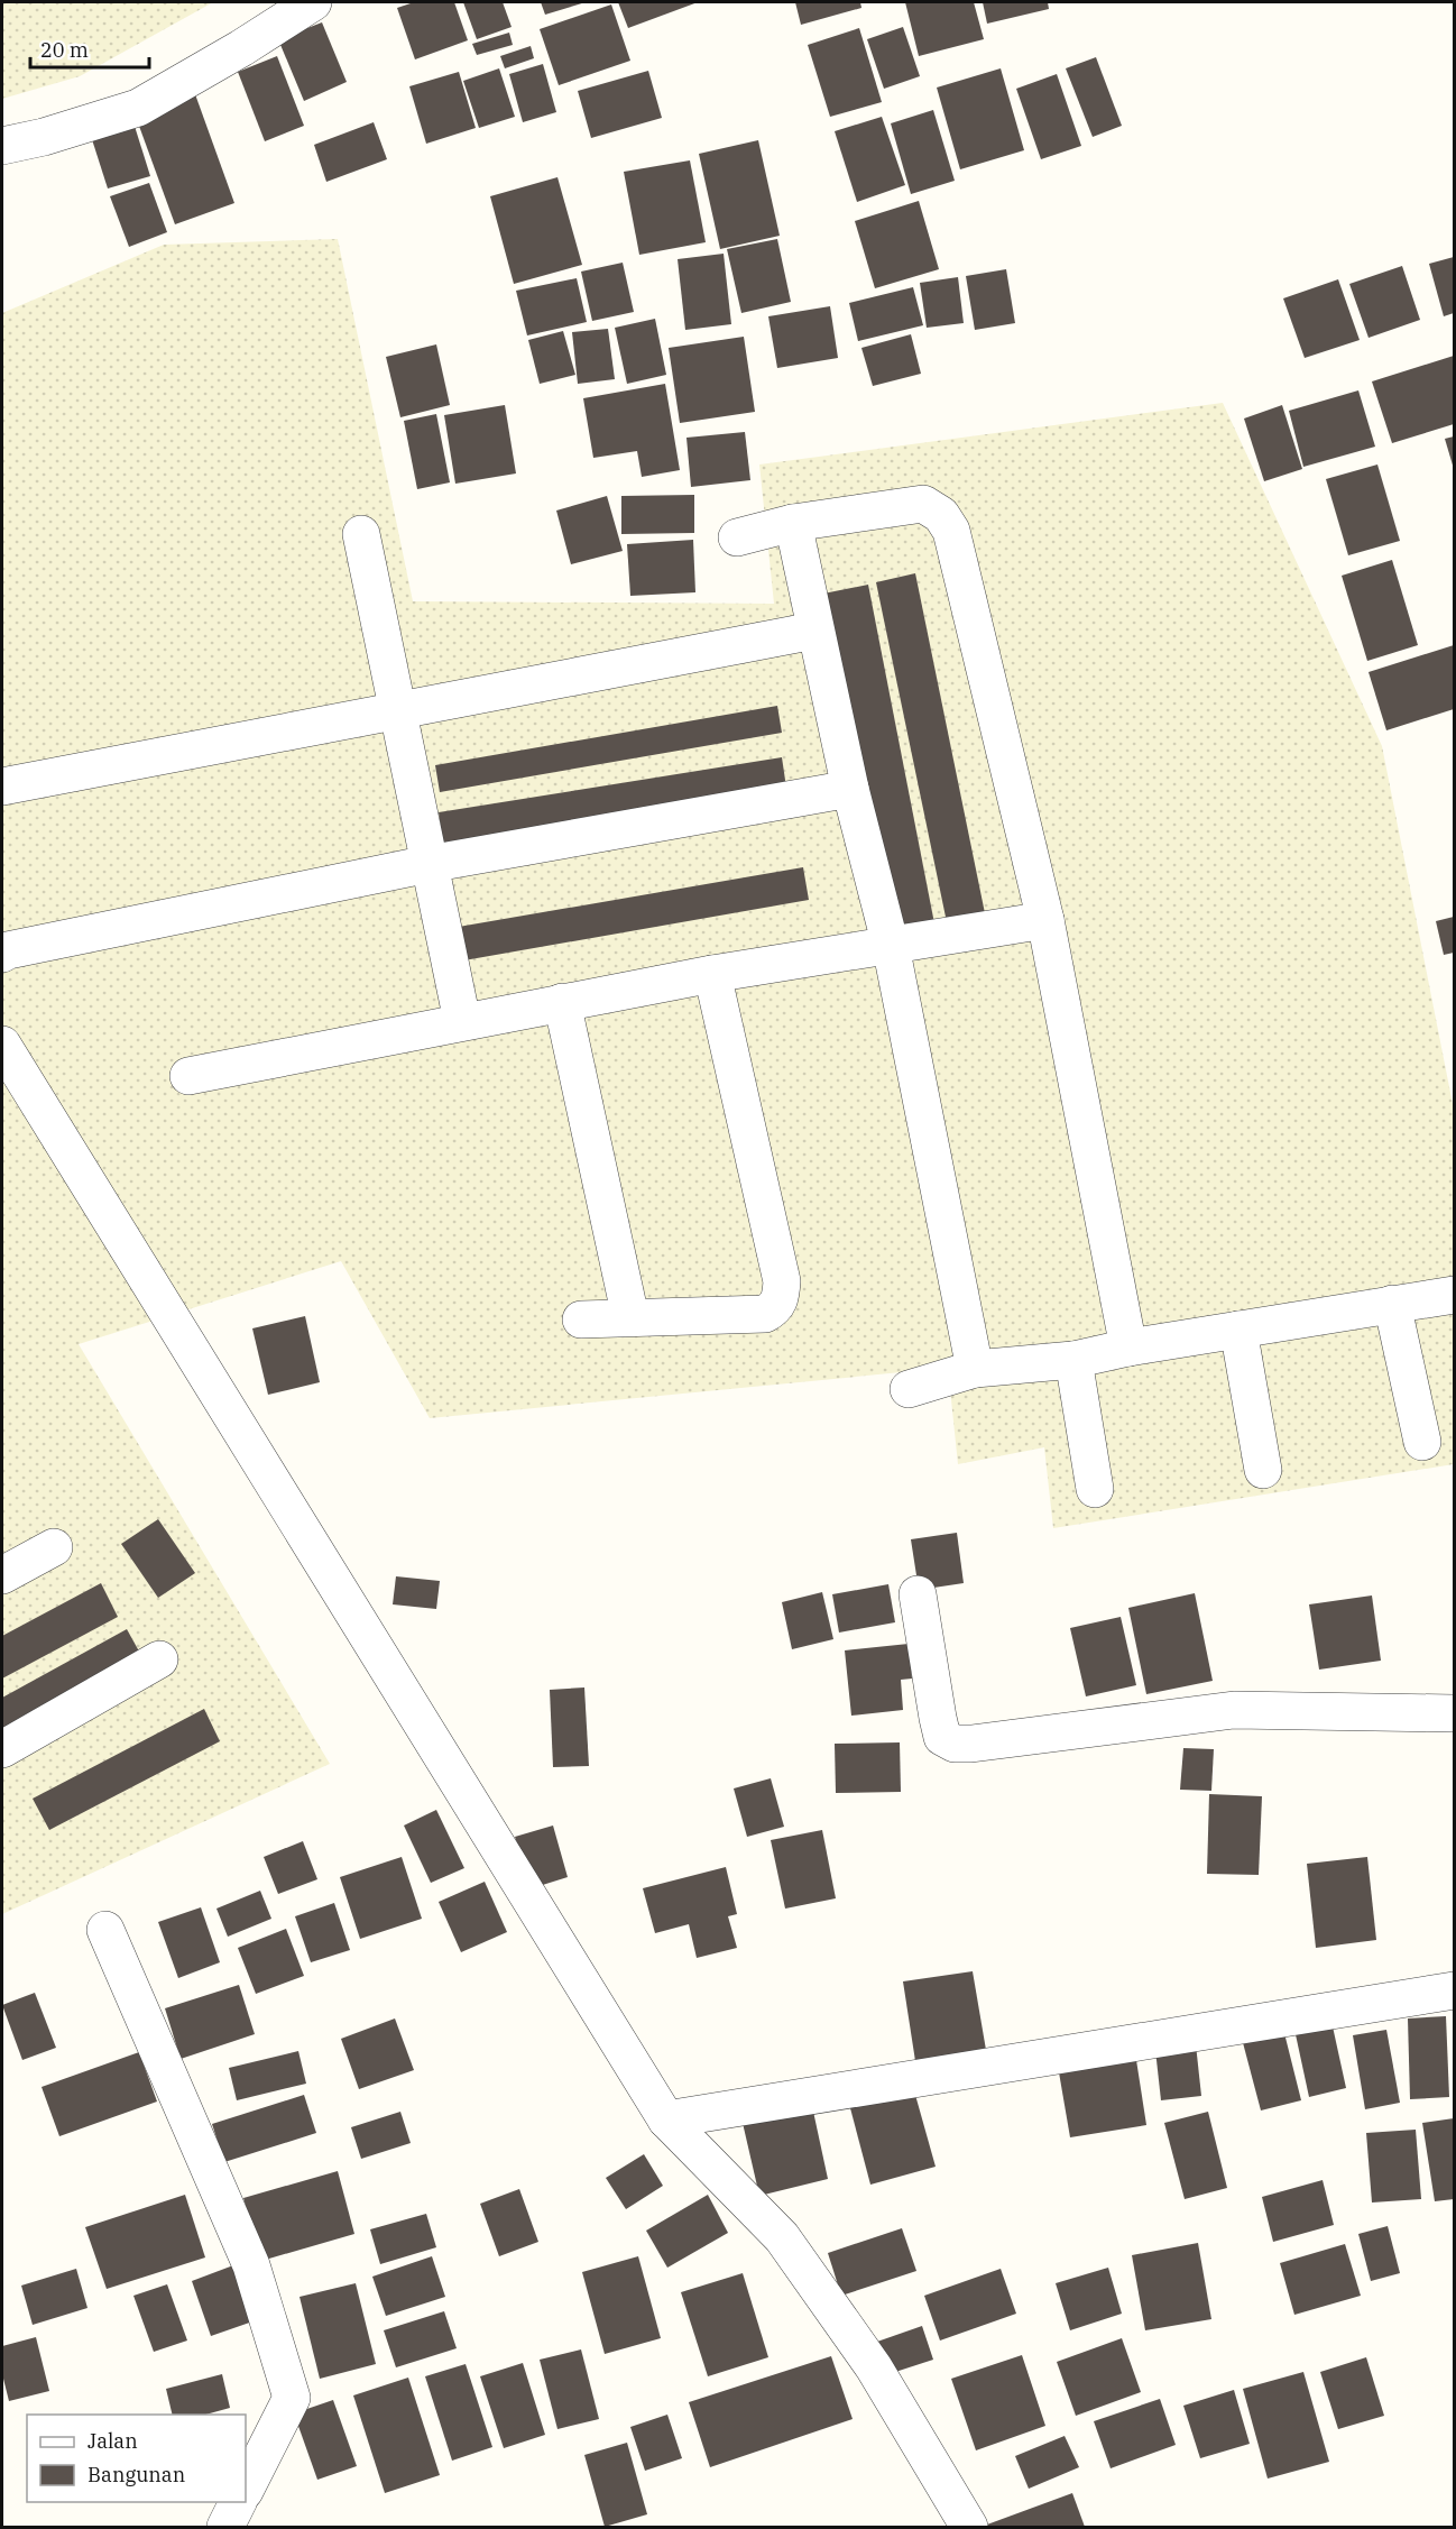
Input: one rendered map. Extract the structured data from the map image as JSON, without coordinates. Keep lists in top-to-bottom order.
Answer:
{
  "legend": ["Jalan", "Bangunan"],
  "scale_bar": "20 m"
}
